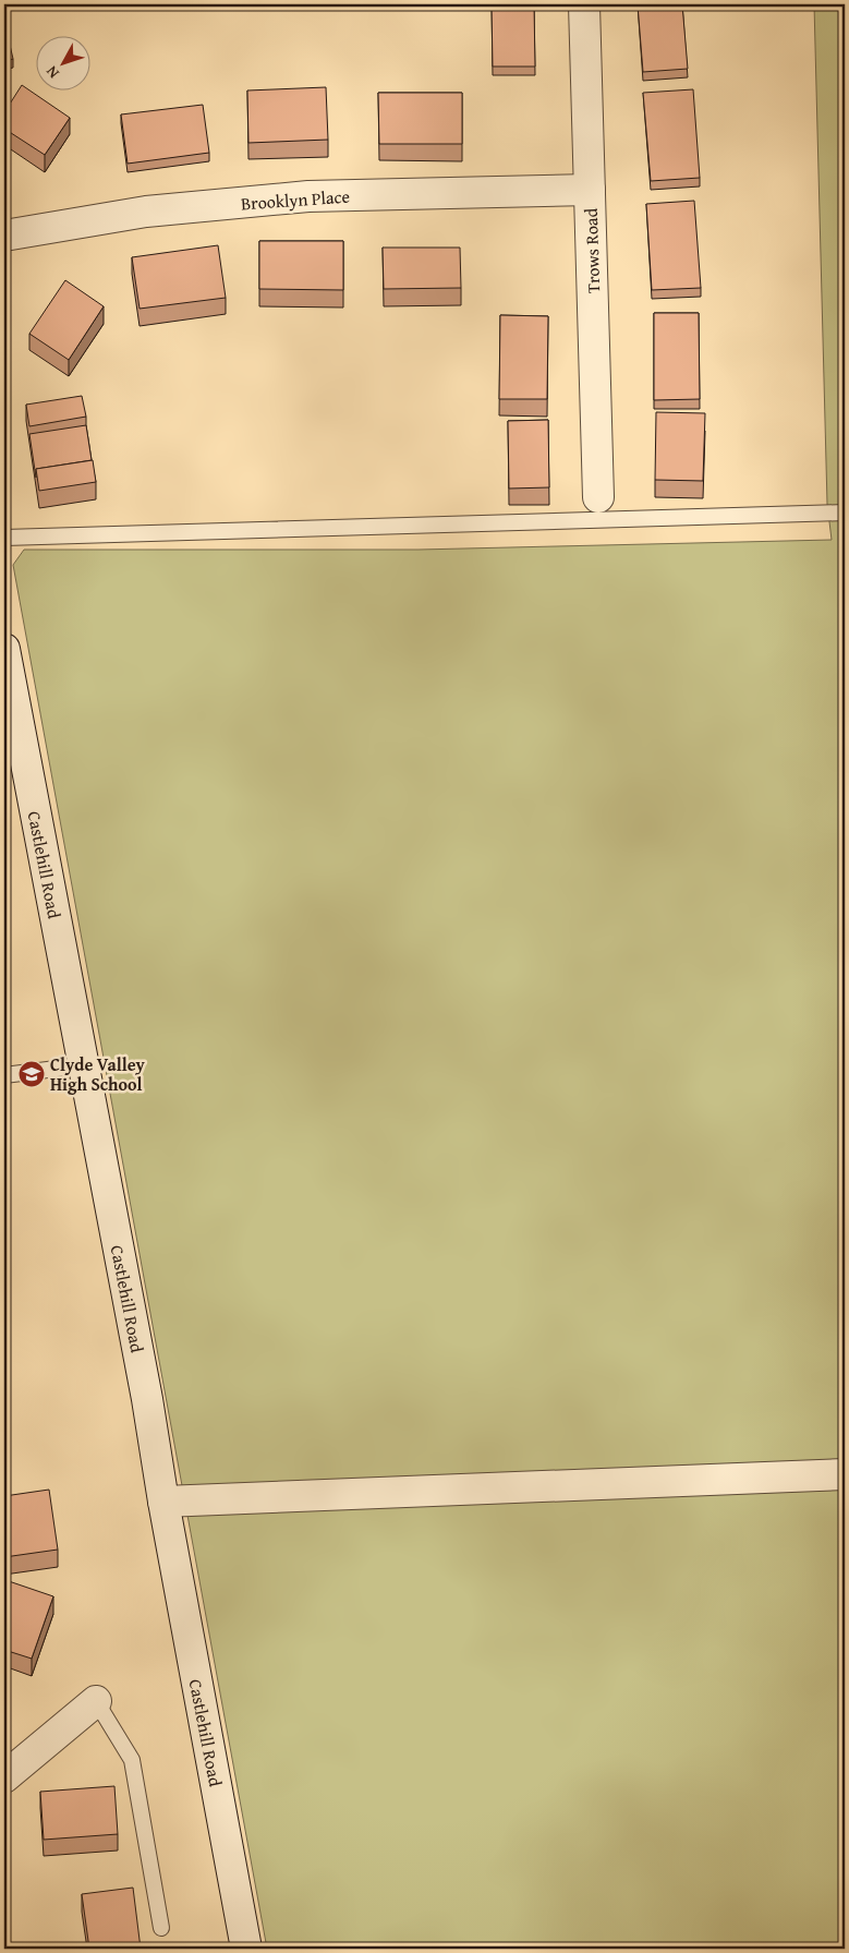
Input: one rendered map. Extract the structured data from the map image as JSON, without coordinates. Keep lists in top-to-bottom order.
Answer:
{
  "streets": {
    "street": ["Brooklyn Place", "Trows Road", "Castlehill Road"]
  },
  "crossings": [
    ["Brooklyn Place", "Trows Road"]
  ],
  "places": {
    "school or university": ["Clyde Valley High School"]
  },
  "north": "bottom left"
}
